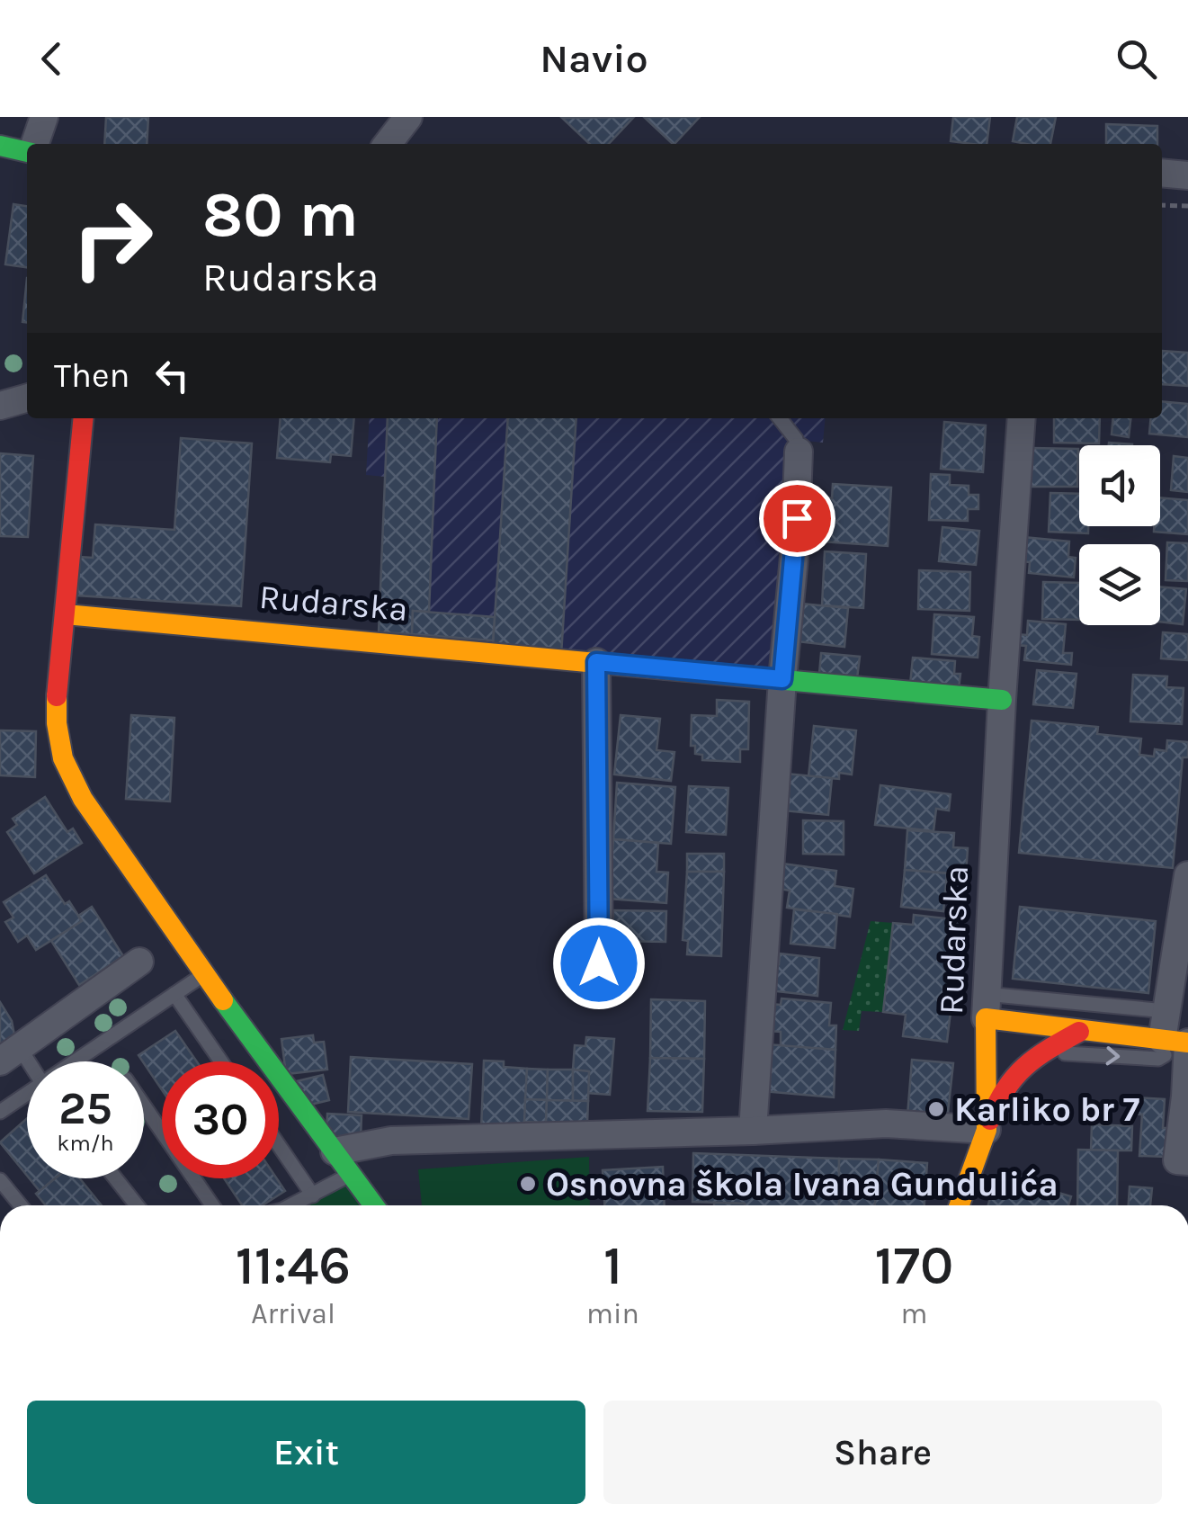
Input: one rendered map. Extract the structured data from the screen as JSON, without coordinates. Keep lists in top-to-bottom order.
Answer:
{
  "streets": {
    "street": ["Rudarska"]
  },
  "places": ["Karliko br 7", "Osnovna škola Ivana Gundulića"],
  "page": {
    "header": "Navio",
    "turn": ["80 m", "Rudarska"],
    "then": "Then",
    "speed": "25 km/h",
    "limit": "30",
    "eta": [
      "11:46",
      "Arrival",
      "1",
      "min",
      "170",
      "m"
    ],
    "buttons": ["Exit", "Share"]
  }
}
